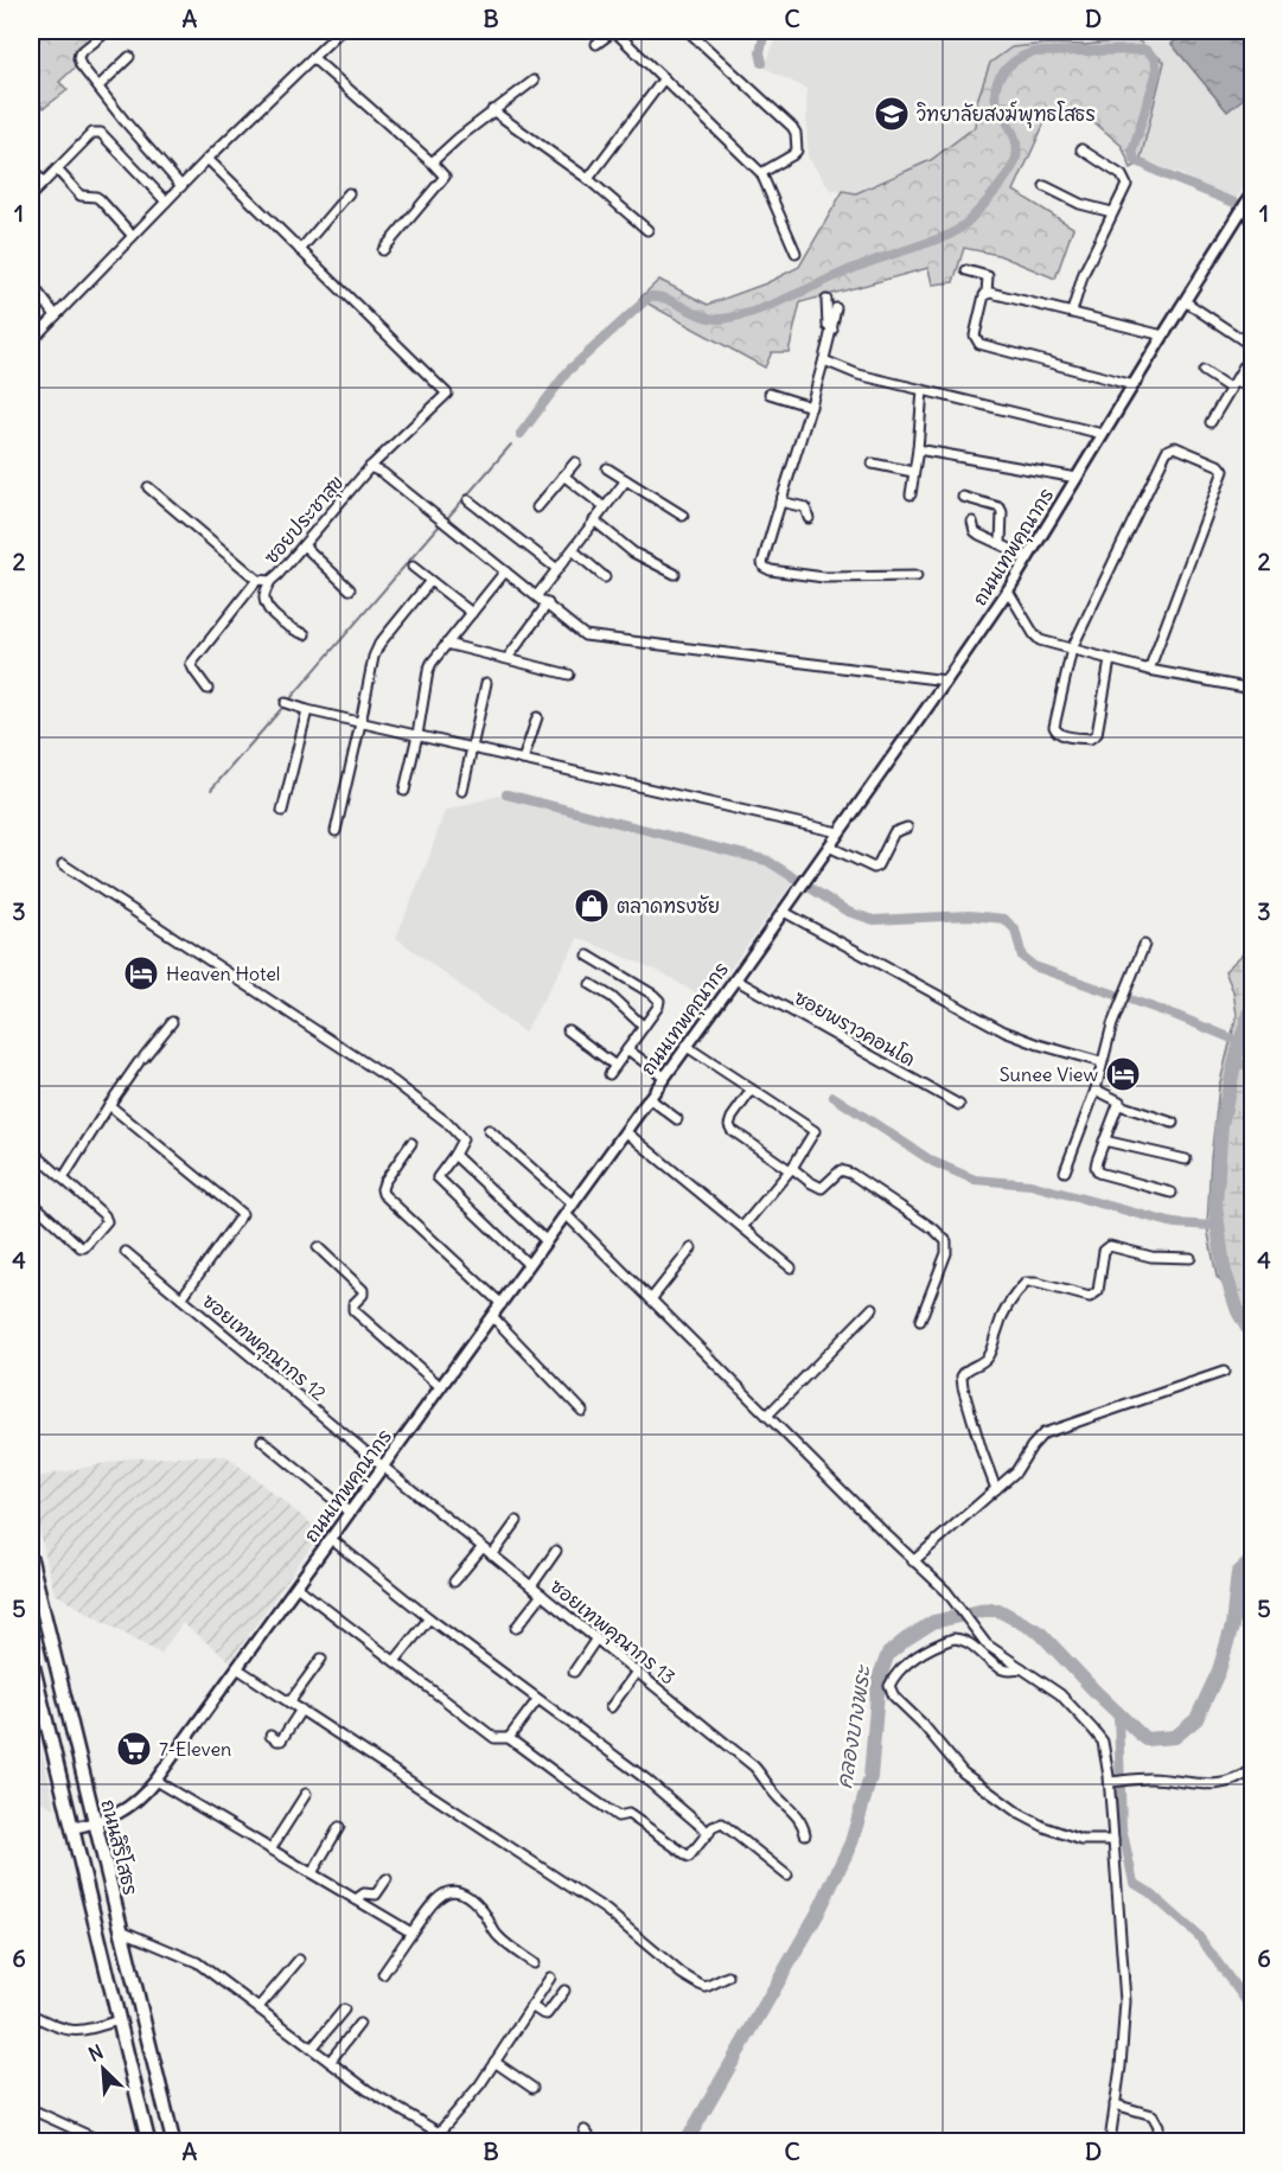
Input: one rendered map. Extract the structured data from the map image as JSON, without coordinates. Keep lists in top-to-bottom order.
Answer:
{
  "streets": {
    "highway": ["ถนนสิริโสธร"],
    "main road": ["ถนนเทพคุณากร"],
    "street": [
      "ซอยประชาสุข",
      "ซอยพราวคอนโด",
      "ซอยเทพคุณากร 12",
      "ซอยเทพคุณากร 13"
    ]
  },
  "crossings": [
    ["ถนนเทพคุณากร", "ซอยพราวคอนโด"],
    ["ถนนเทพคุณากร", "ซอยเทพคุณากร 12"],
    ["ถนนเทพคุณากร", "ซอยเทพคุณากร 13"],
    ["ถนนเทพคุณากร", "ถนนสิริโสธร"],
    ["ซอยเทพคุณากร 12", "ซอยเทพคุณากร 13"]
  ],
  "water": ["คลองบางพระ"],
  "places": {
    "school or university": ["วิทยาลัยสงฆ์พุทธโสธร"],
    "shop": ["ตลาดทรงชัย"],
    "hotel": ["Heaven Hotel", "Sunee View"],
    "supermarket": ["7-Eleven"]
  },
  "north": "top left",
  "grid": {
    "columns": [
      "A",
      "B",
      "C",
      "D"
    ],
    "rows": [
      "1",
      "2",
      "3",
      "4",
      "5",
      "6"
    ]
  }
}
